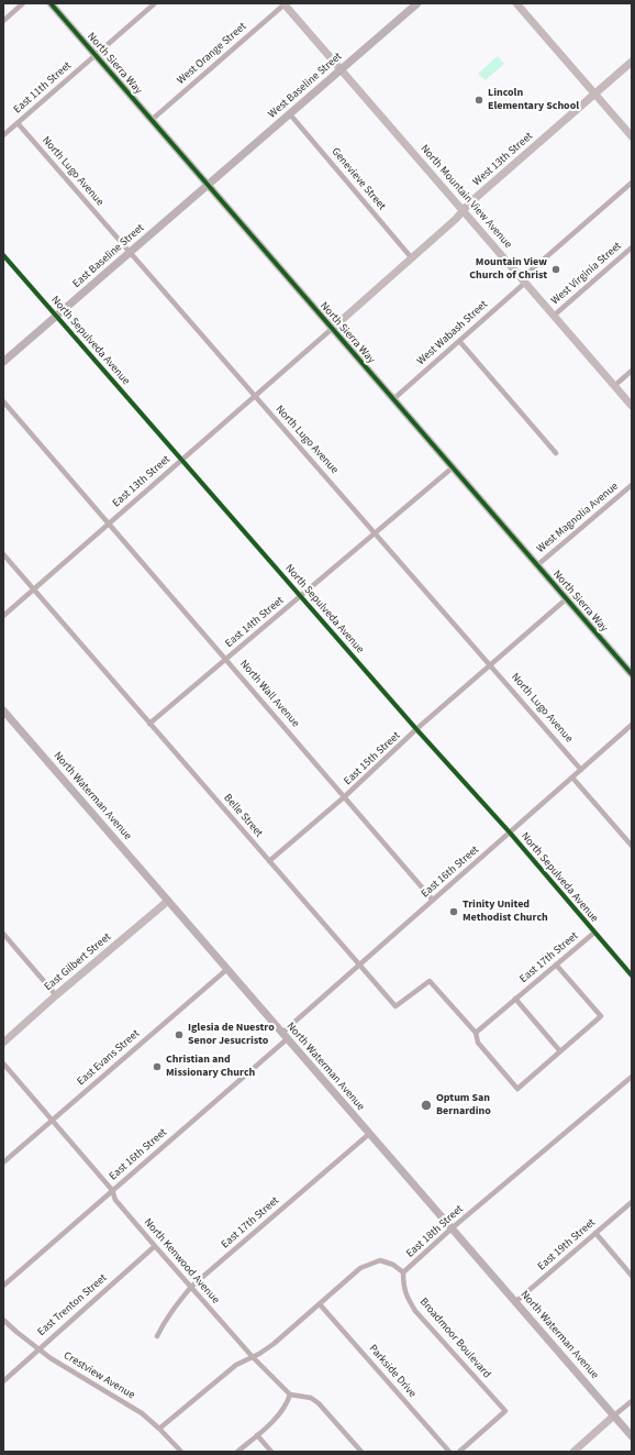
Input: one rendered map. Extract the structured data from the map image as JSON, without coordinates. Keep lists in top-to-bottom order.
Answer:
{
  "streets": {
    "main road": ["West Baseline Street", "East Baseline Street", "North Waterman Avenue"],
    "street": [
      "West Orange Street",
      "North Sierra Way",
      "East 11th Street",
      "West 13th Street",
      "North Lugo Avenue",
      "Genevieve Street",
      "North Mountain View Avenue",
      "West Virginia Street",
      "West Wabash Street",
      "North Sepulveda Avenue",
      "East 13th Street",
      "West Magnolia Avenue",
      "East 14th Street",
      "North Wall Avenue",
      "East 15th Street",
      "Belle Street",
      "East 16th Street",
      "East 17th Street",
      "East Gilbert Street",
      "East Evans Street",
      "East 18th Street",
      "East 19th Street",
      "North Kenwood Avenue",
      "East Trenton Street",
      "Broadmoor Boulevard",
      "Parkside Drive",
      "Crestview Avenue"
    ]
  },
  "crossings": [
    ["West Orange Street", "North Sierra Way"],
    ["West Orange Street", "North Mountain View Avenue"],
    ["North Sierra Way", "West Baseline Street"],
    ["North Sierra Way", "East 11th Street"],
    ["North Sierra Way", "West 13th Street"],
    ["North Sierra Way", "East Baseline Street"],
    ["North Sierra Way", "West Wabash Street"],
    ["North Sierra Way", "East 13th Street"],
    ["North Sierra Way", "West Magnolia Avenue"],
    ["North Sierra Way", "East 14th Street"],
    ["North Sierra Way", "East 15th Street"],
    ["West Baseline Street", "Genevieve Street"],
    ["West Baseline Street", "North Mountain View Avenue"],
    ["West Baseline Street", "East Baseline Street"],
    ["East 11th Street", "North Lugo Avenue"],
    ["West 13th Street", "Genevieve Street"],
    ["West 13th Street", "North Mountain View Avenue"],
    ["West 13th Street", "East 13th Street"],
    ["North Lugo Avenue", "East Baseline Street"],
    ["North Lugo Avenue", "East 13th Street"],
    ["North Lugo Avenue", "East 14th Street"],
    ["North Lugo Avenue", "East 15th Street"],
    ["North Lugo Avenue", "East 16th Street"],
    ["North Mountain View Avenue", "West Virginia Street"],
    ["North Mountain View Avenue", "West Wabash Street"],
    ["East Baseline Street", "North Sepulveda Avenue"],
    ["North Sepulveda Avenue", "East 13th Street"],
    ["North Sepulveda Avenue", "East 14th Street"],
    ["North Sepulveda Avenue", "East 15th Street"],
    ["North Sepulveda Avenue", "East 16th Street"],
    ["North Sepulveda Avenue", "East 17th Street"],
    ["East 13th Street", "North Wall Avenue"],
    ["East 13th Street", "Belle Street"],
    ["East 14th Street", "North Wall Avenue"],
    ["East 14th Street", "Belle Street"],
    ["North Wall Avenue", "East 15th Street"],
    ["North Wall Avenue", "East 16th Street"],
    ["East 15th Street", "Belle Street"],
    ["North Waterman Avenue", "East 16th Street"],
    ["North Waterman Avenue", "East 17th Street"],
    ["North Waterman Avenue", "East Gilbert Street"],
    ["North Waterman Avenue", "East Evans Street"],
    ["North Waterman Avenue", "East 18th Street"],
    ["North Waterman Avenue", "East 19th Street"],
    ["Belle Street", "East 16th Street"],
    ["Belle Street", "East 17th Street"],
    ["East 16th Street", "North Kenwood Avenue"],
    ["East 17th Street", "North Kenwood Avenue"],
    ["East Evans Street", "North Kenwood Avenue"],
    ["East 18th Street", "North Kenwood Avenue"],
    ["East 18th Street", "Broadmoor Boulevard"],
    ["East 18th Street", "Parkside Drive"],
    ["East 18th Street", "Crestview Avenue"],
    ["North Kenwood Avenue", "East Trenton Street"],
    ["East Trenton Street", "Crestview Avenue"]
  ],
  "places": [
    "Lincoln Elementary School",
    "Mountain View Church of Christ",
    "Trinity United Methodist Church",
    "Iglesia de Nuestro Senor Jesucristo",
    "Christian and Missionary Church",
    "Optum San Bernardino"
  ]
}
